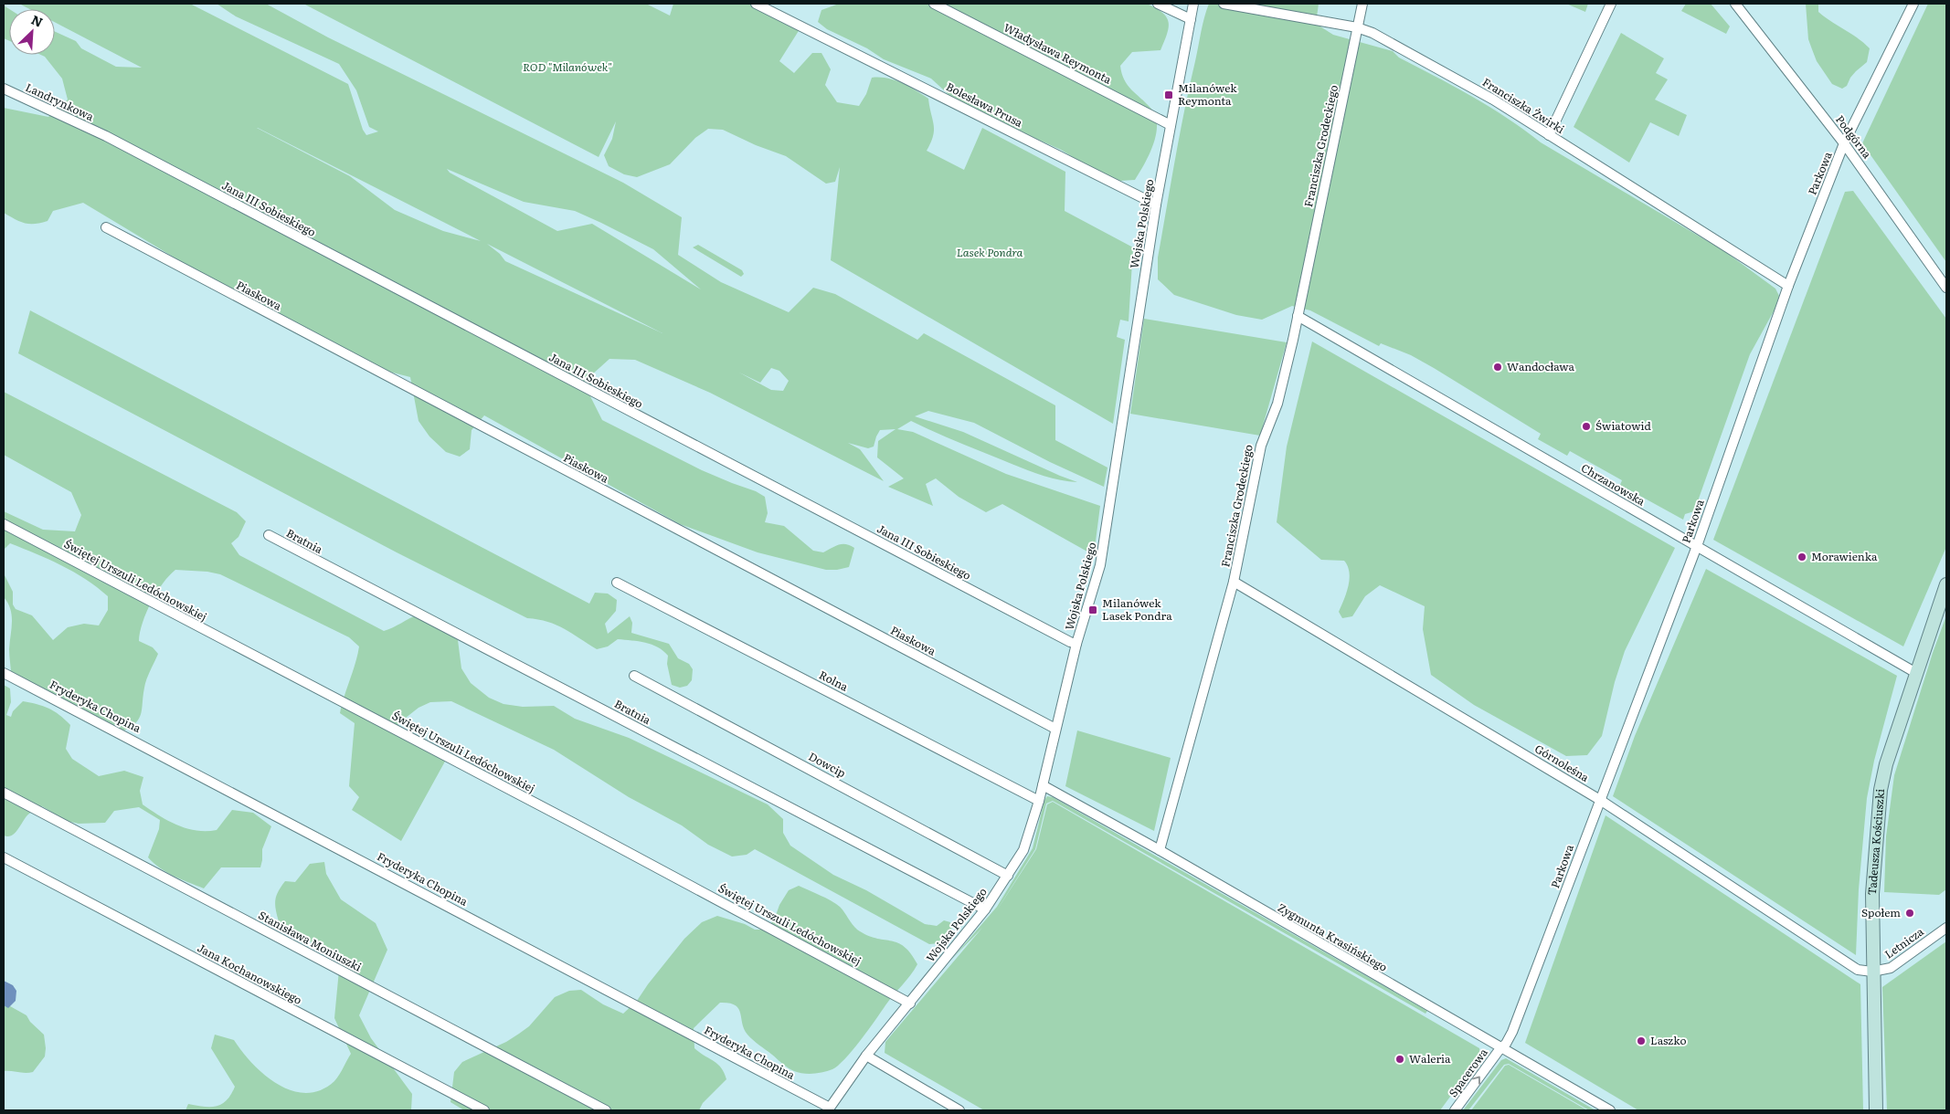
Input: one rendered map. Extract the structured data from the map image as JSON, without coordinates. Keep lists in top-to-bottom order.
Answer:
{
  "streets": {
    "street": [
      "Władysława Reymonta",
      "Landrynkowa",
      "Bolesława Prusa",
      "Franciszka Żwirki",
      "Podgórna",
      "Franciszka Grodeckiego",
      "Parkowa",
      "Jana III Sobieskiego",
      "Wojska Polskiego",
      "Piaskowa",
      "Chrzanowska",
      "Bratnia",
      "Świętej Urszuli Ledóchowskiej",
      "Rolna",
      "Fryderyka Chopina",
      "Górnoleśna",
      "Dowcip",
      "Tadeusza Kościuszki",
      "Zygmunta Krasińskiego",
      "Stanisława Moniuszki",
      "Letnicza",
      "Jana Kochanowskiego",
      "Spacerowa"
    ]
  },
  "crossings": [
    ["Władysława Reymonta", "Wojska Polskiego"],
    ["Landrynkowa", "Jana III Sobieskiego"],
    ["Bolesława Prusa", "Wojska Polskiego"],
    ["Franciszka Żwirki", "Franciszka Grodeckiego"],
    ["Franciszka Żwirki", "Parkowa"],
    ["Podgórna", "Parkowa"],
    ["Franciszka Grodeckiego", "Chrzanowska"],
    ["Franciszka Grodeckiego", "Górnoleśna"],
    ["Franciszka Grodeckiego", "Zygmunta Krasińskiego"],
    ["Parkowa", "Chrzanowska"],
    ["Parkowa", "Górnoleśna"],
    ["Parkowa", "Zygmunta Krasińskiego"],
    ["Parkowa", "Spacerowa"],
    ["Jana III Sobieskiego", "Wojska Polskiego"],
    ["Wojska Polskiego", "Piaskowa"],
    ["Wojska Polskiego", "Bratnia"],
    ["Wojska Polskiego", "Świętej Urszuli Ledóchowskiej"],
    ["Wojska Polskiego", "Rolna"],
    ["Wojska Polskiego", "Fryderyka Chopina"],
    ["Wojska Polskiego", "Dowcip"],
    ["Wojska Polskiego", "Zygmunta Krasińskiego"],
    ["Chrzanowska", "Tadeusza Kościuszki"],
    ["Górnoleśna", "Tadeusza Kościuszki"],
    ["Górnoleśna", "Letnicza"],
    ["Tadeusza Kościuszki", "Letnicza"],
    ["Zygmunta Krasińskiego", "Spacerowa"]
  ],
  "one_way": ["Spacerowa"],
  "parks": ["ROD \"Milanówek\"", "Lasek Pondra"],
  "places": {
    "transit": ["Milanówek Reymonta", "Milanówek Lasek Pondra"],
    "other": [
      "Wandocława",
      "Światowid",
      "Morawienka",
      "Społem",
      "Laszko",
      "Waleria"
    ]
  },
  "north": "top right"
}
